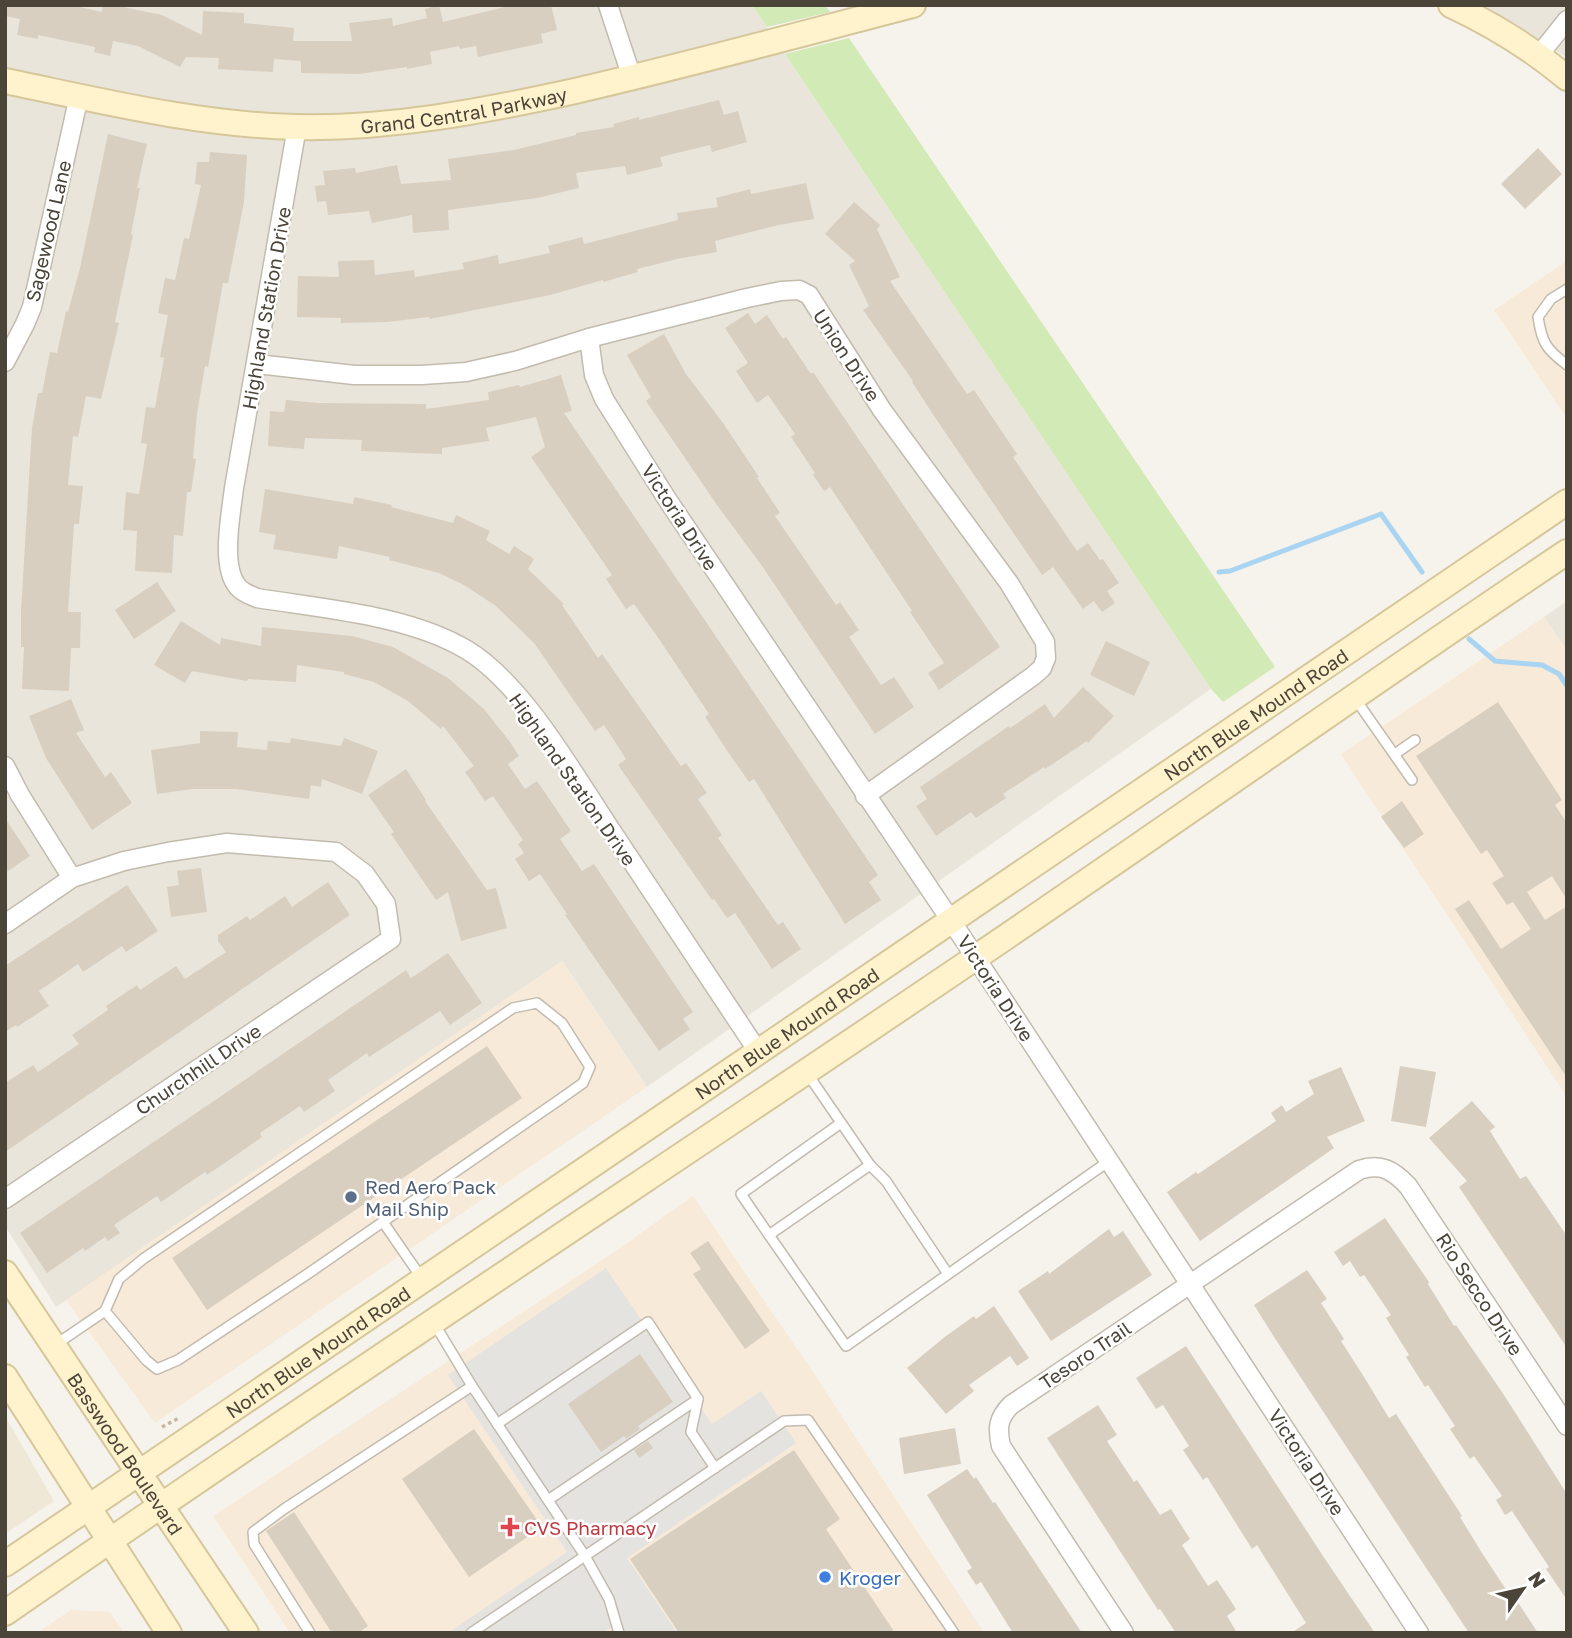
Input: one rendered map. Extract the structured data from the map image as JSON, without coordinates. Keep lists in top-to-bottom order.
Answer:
{
  "streets": {
    "main road": ["Grand Central Parkway", "North Blue Mound Road", "Basswood Boulevard"],
    "street": [
      "Sagewood Lane",
      "Highland Station Drive",
      "Union Drive",
      "Victoria Drive",
      "Churchhill Drive",
      "Rio Secco Drive",
      "Tesoro Trail"
    ]
  },
  "crossings": [
    ["Grand Central Parkway", "Sagewood Lane"],
    ["Grand Central Parkway", "Highland Station Drive"],
    ["Highland Station Drive", "Union Drive"],
    ["Highland Station Drive", "North Blue Mound Road"],
    ["Union Drive", "Victoria Drive"],
    ["Victoria Drive", "North Blue Mound Road"],
    ["Victoria Drive", "Tesoro Trail"],
    ["North Blue Mound Road", "Basswood Boulevard"],
    ["Rio Secco Drive", "Tesoro Trail"]
  ],
  "places": {
    "other": ["Red Aero Pack Mail Ship", "Kroger"],
    "health": ["CVS Pharmacy"]
  },
  "north": "top right"
}
